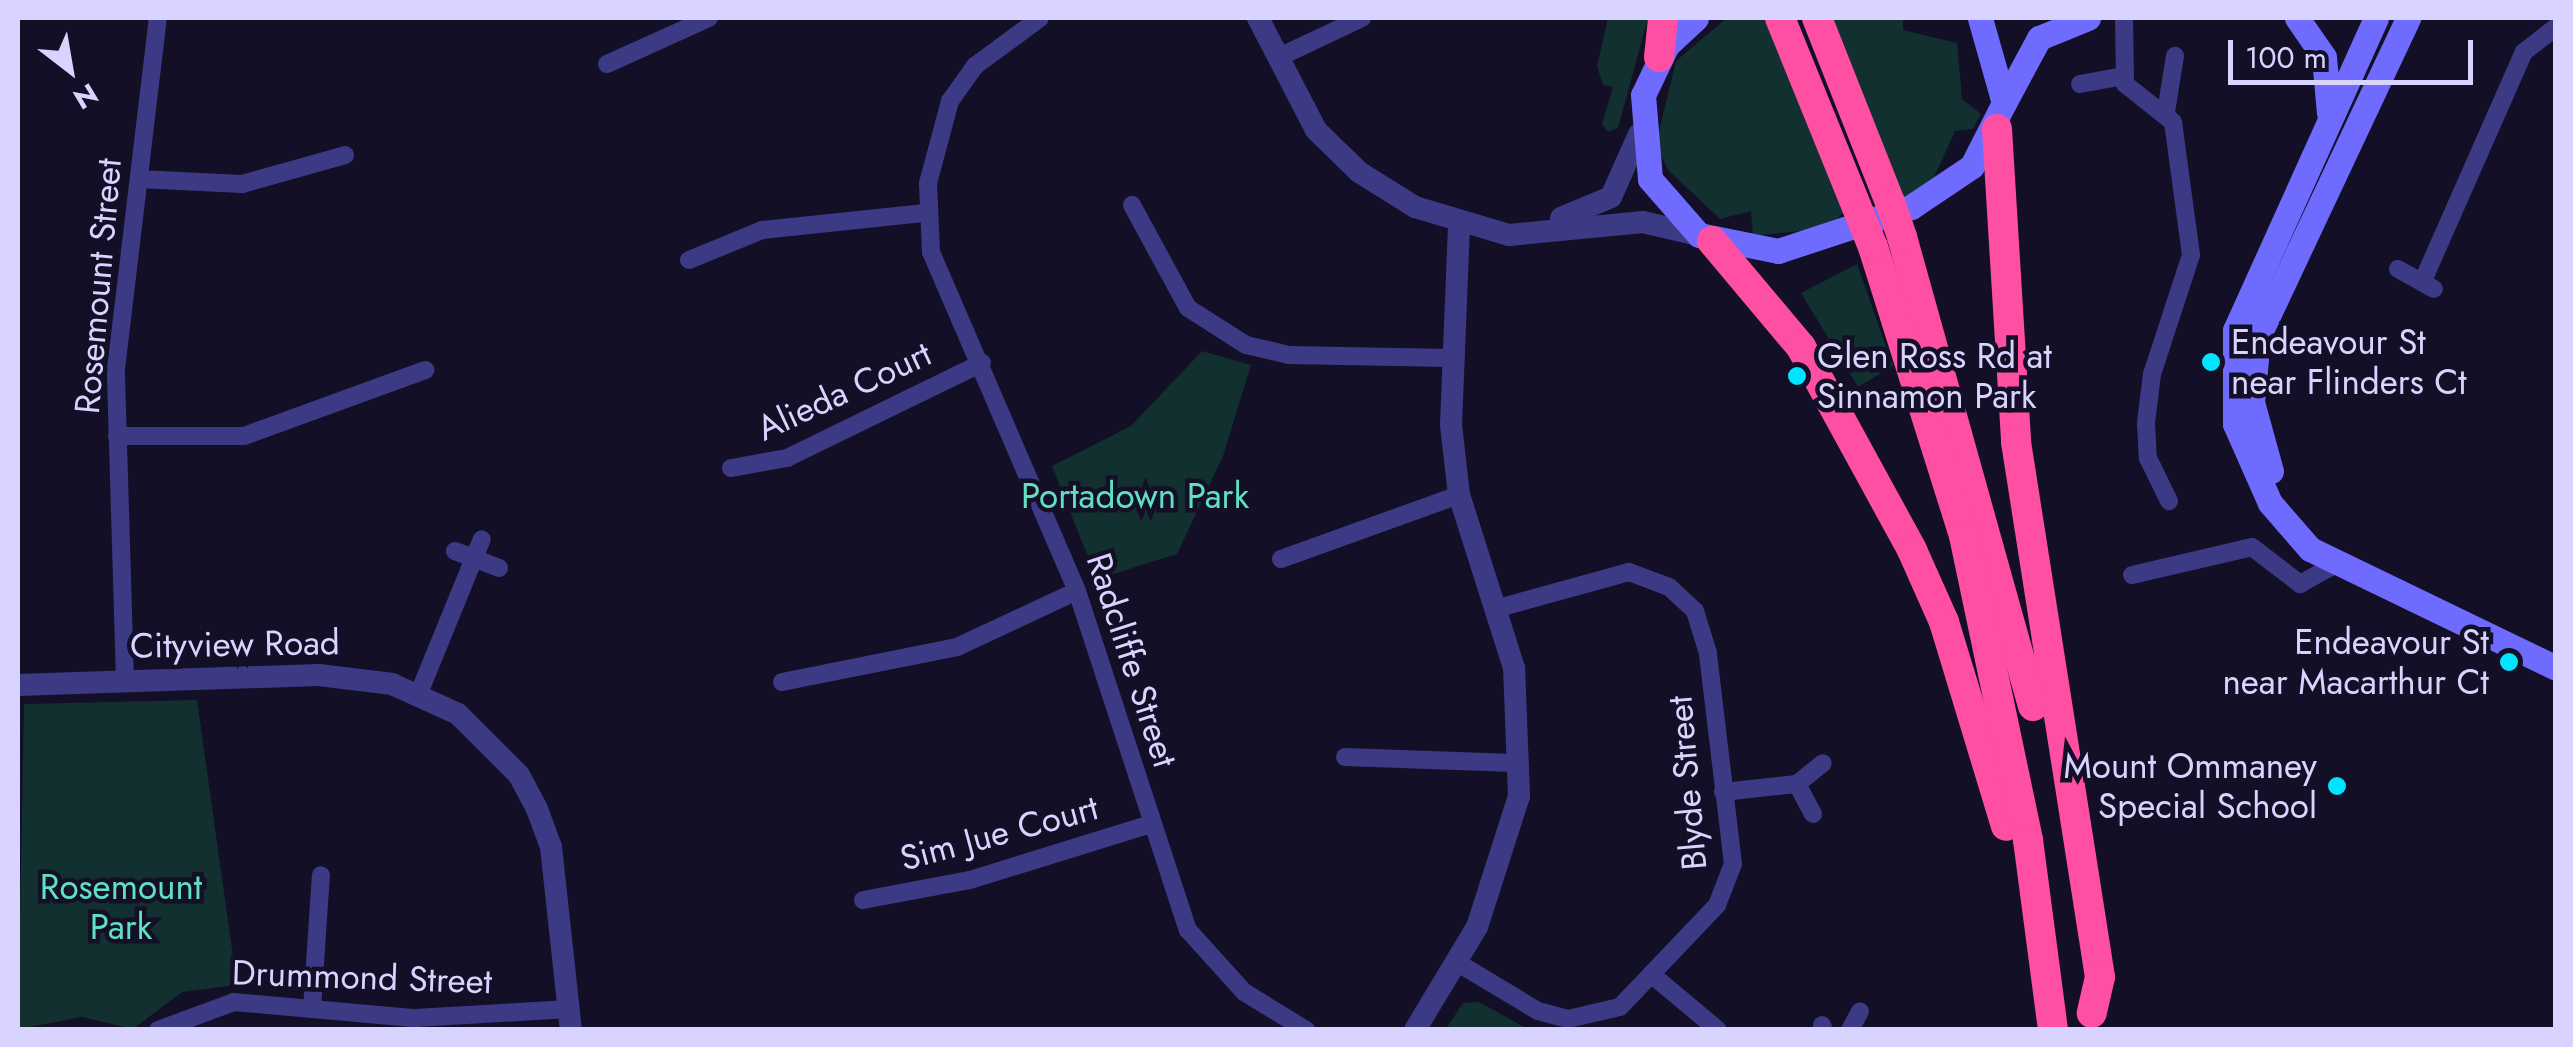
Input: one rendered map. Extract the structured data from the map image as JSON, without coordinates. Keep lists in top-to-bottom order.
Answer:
{
  "streets": {
    "street": [
      "Rosemount Street",
      "Alieda Court",
      "Cityview Road",
      "Radcliffe Street",
      "Blyde Street",
      "Sim Jue Court",
      "Drummond Street"
    ]
  },
  "crossings": [
    ["Rosemount Street", "Cityview Road"],
    ["Alieda Court", "Radcliffe Street"],
    ["Cityview Road", "Drummond Street"],
    ["Radcliffe Street", "Sim Jue Court"]
  ],
  "parks": ["Portadown Park", "Rosemount Park"],
  "places": [
    "Endeavour St near Flinders Ct",
    "Glen Ross Rd at Sinnamon Park",
    "Endeavour St near Macarthur Ct",
    "Mount Ommaney Special School"
  ],
  "scale_bar": "100 m",
  "north": "bottom right"
}
